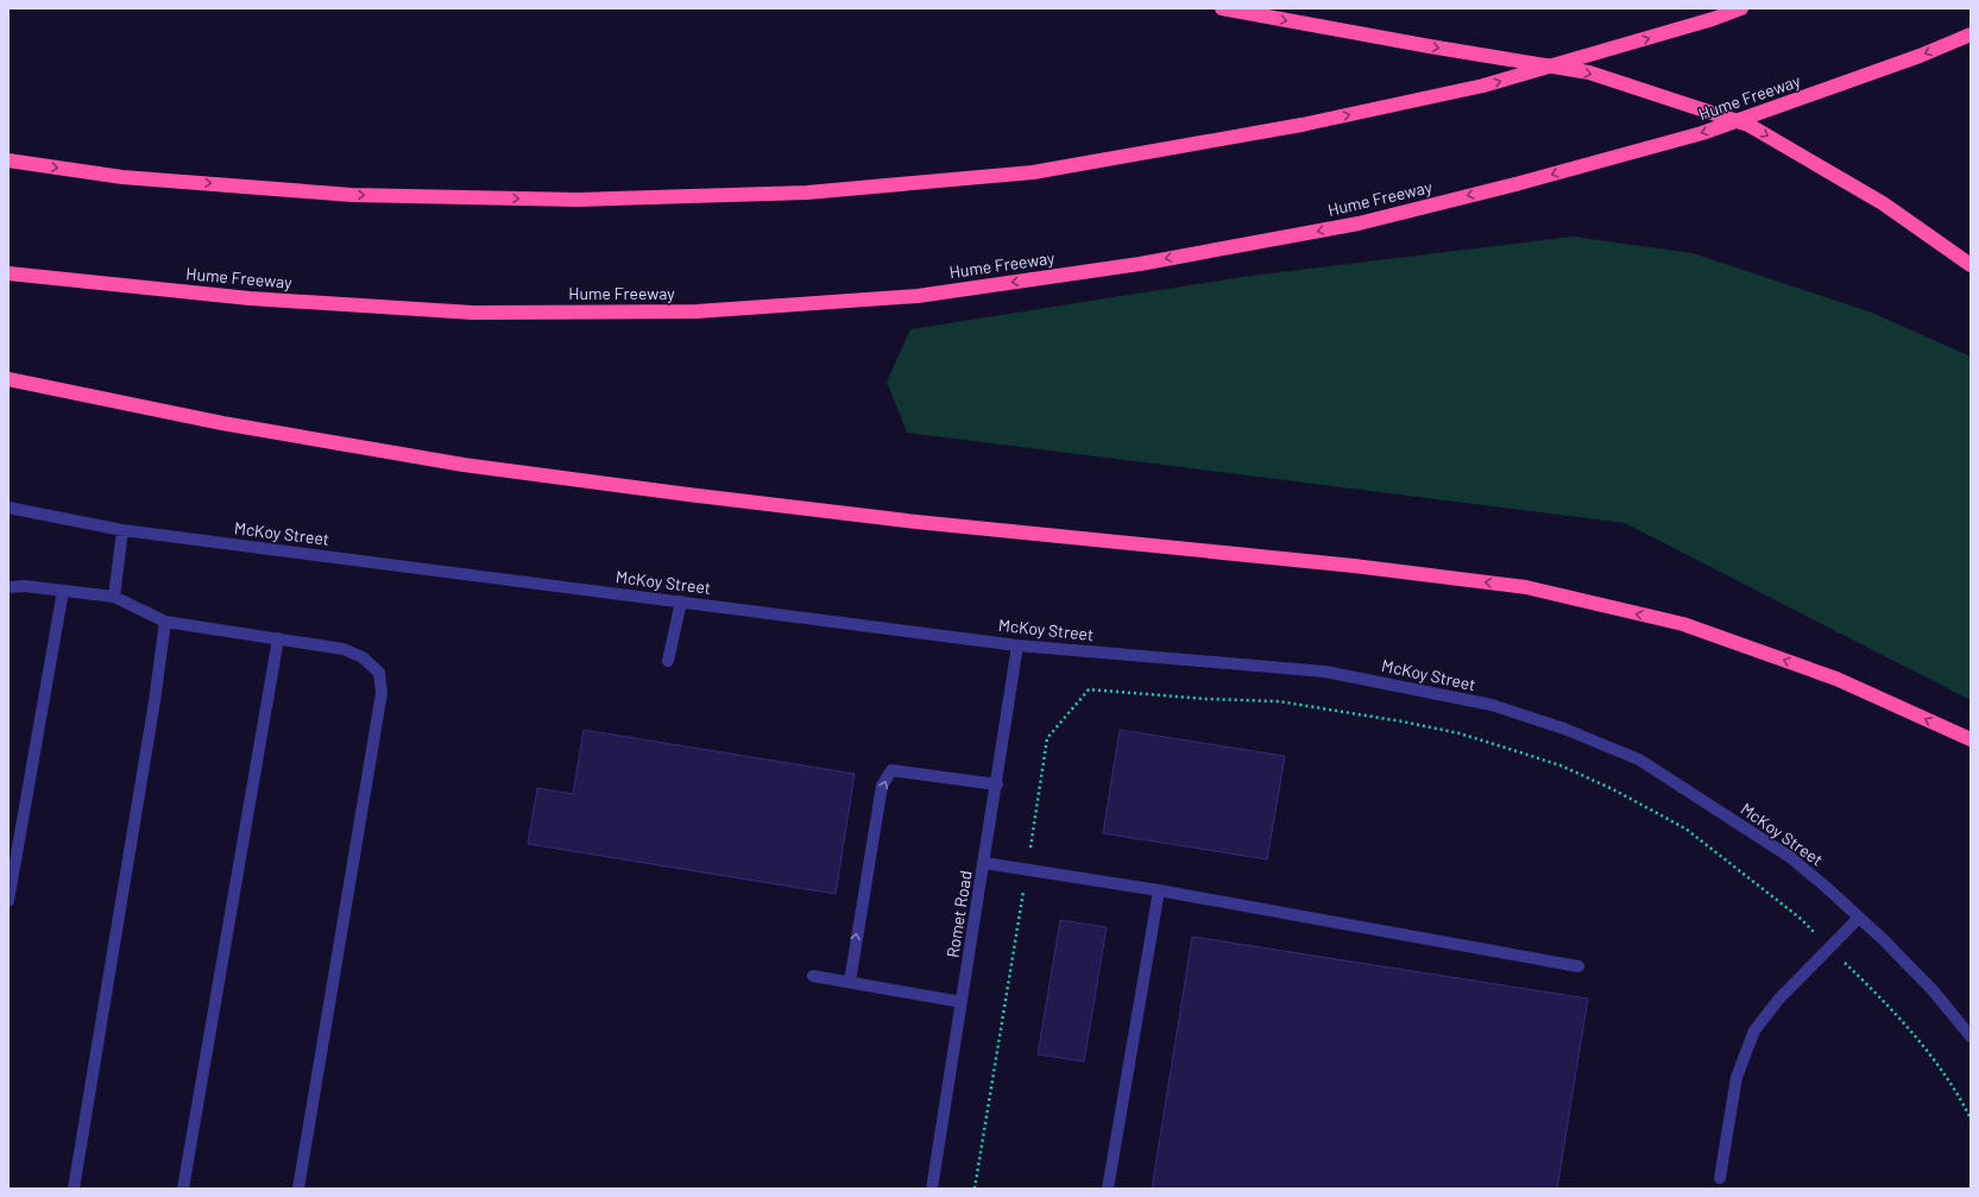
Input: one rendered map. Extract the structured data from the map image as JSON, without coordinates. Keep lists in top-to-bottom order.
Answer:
{
  "streets": {
    "highway": ["Hume Freeway"],
    "street": ["McKoy Street", "Romet Road"]
  },
  "crossings": [
    ["McKoy Street", "Romet Road"]
  ]
}
